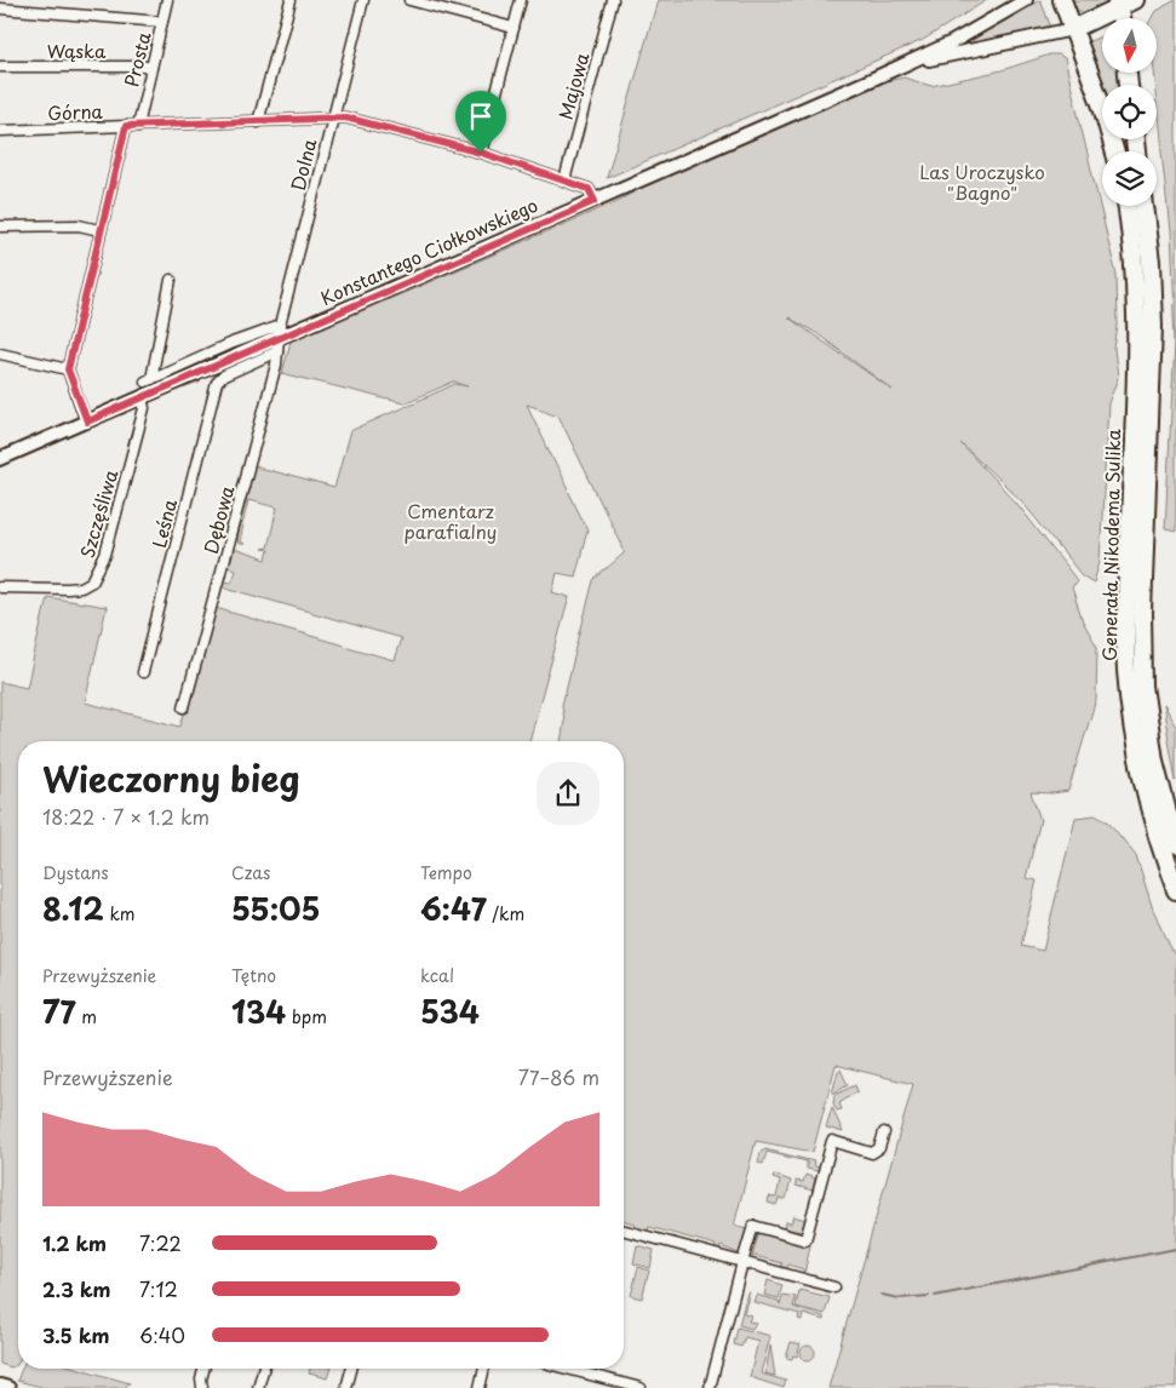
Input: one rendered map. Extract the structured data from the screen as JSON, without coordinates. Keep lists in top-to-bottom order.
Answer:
{
  "streets": {
    "highway": ["Generała Nikodema Sulika"],
    "street": [
      "Wąska",
      "Prosta",
      "Majowa",
      "Górna",
      "Dolna",
      "Konstantego Ciołkowskiego",
      "Szczęśliwa",
      "Dębowa",
      "Leśna"
    ]
  },
  "crossings": [
    ["Wąska", "Prosta"],
    ["Prosta", "Górna"],
    ["Majowa", "Górna"],
    ["Górna", "Dolna"],
    ["Górna", "Konstantego Ciołkowskiego"],
    ["Dolna", "Konstantego Ciołkowskiego"],
    ["Dolna", "Dębowa"],
    ["Dolna", "Leśna"],
    ["Konstantego Ciołkowskiego", "Szczęśliwa"],
    ["Konstantego Ciołkowskiego", "Dębowa"],
    ["Konstantego Ciołkowskiego", "Leśna"],
    ["Dębowa", "Leśna"]
  ],
  "parks": ["Las Uroczysko \"Bagno\"", "Cmentarz parafialny"],
  "north": "bottom",
  "page": {
    "heading": ["Wieczorny bieg", "18:22 · 7 × 1.2 km"],
    "stats": [
      ["Dystans", "8.12 km"],
      ["Czas", "55:05"],
      ["Tempo", "6:47 /km"],
      ["Przewyższenie", "77 m"],
      ["Tętno", "134 bpm"],
      ["kcal", "534"]
    ],
    "chart": ["Przewyższenie", "77–86 m"],
    "list": [
      {
        "name": "1.2 km",
        "note": "7:22"
      },
      {
        "name": "2.3 km",
        "note": "7:12"
      },
      {
        "name": "3.5 km",
        "note": "6:40"
      }
    ]
  }
}
